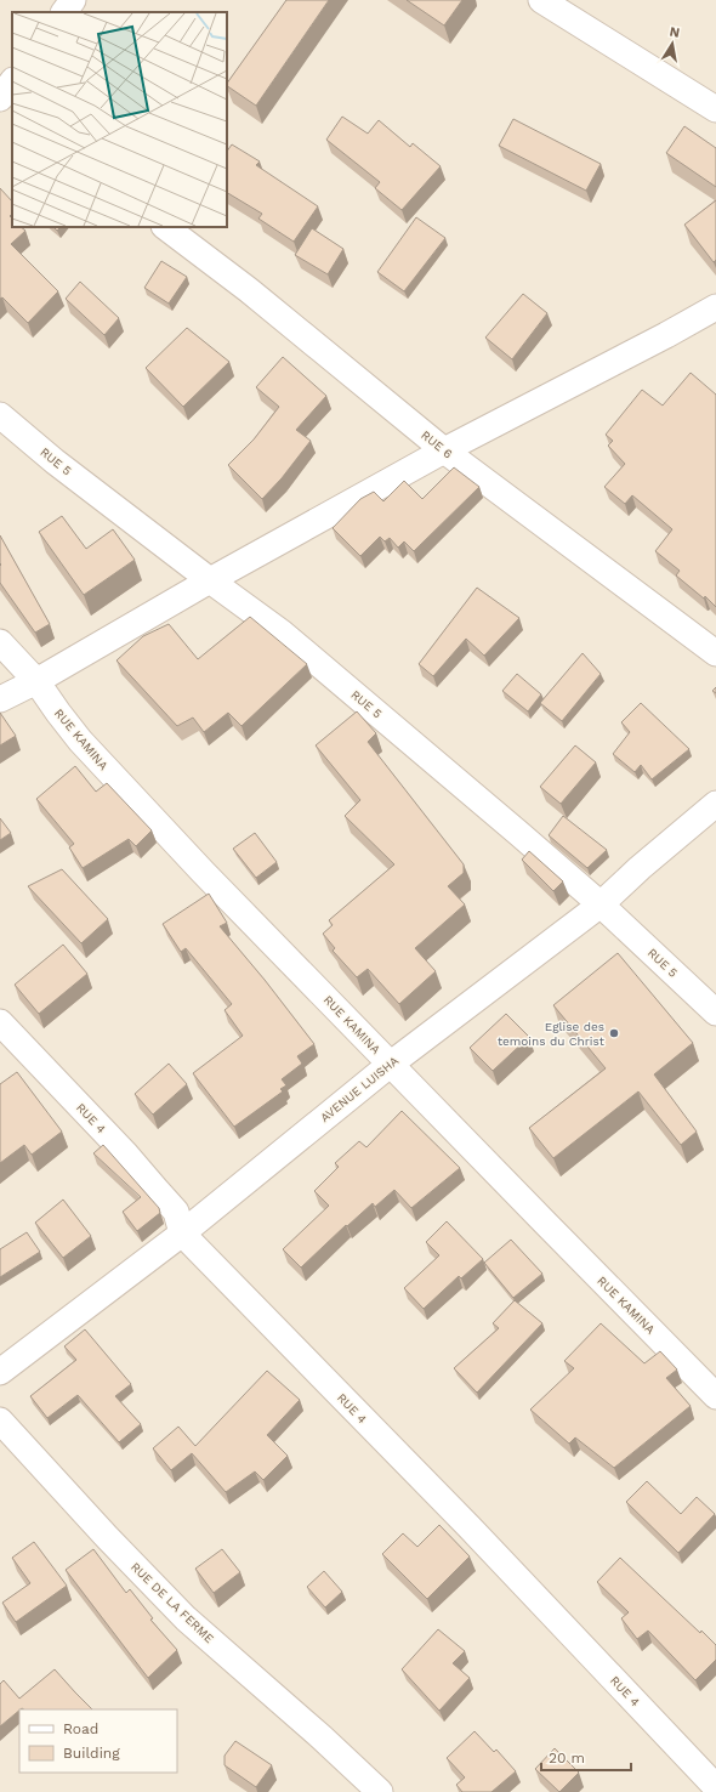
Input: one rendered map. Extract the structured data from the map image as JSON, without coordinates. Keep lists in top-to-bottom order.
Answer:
{
  "streets": {
    "street": [
      "RUE 6",
      "RUE 5",
      "RUE KAMINA",
      "AVENUE LUISHA",
      "RUE 4",
      "RUE DE LA FERME"
    ]
  },
  "crossings": [
    ["RUE 5", "AVENUE LUISHA"],
    ["RUE KAMINA", "AVENUE LUISHA"],
    ["AVENUE LUISHA", "RUE 4"]
  ],
  "places": ["Eglise des temoins du Christ"],
  "legend": ["Road", "Building"],
  "scale_bar": "20 m",
  "north": "top"
}
